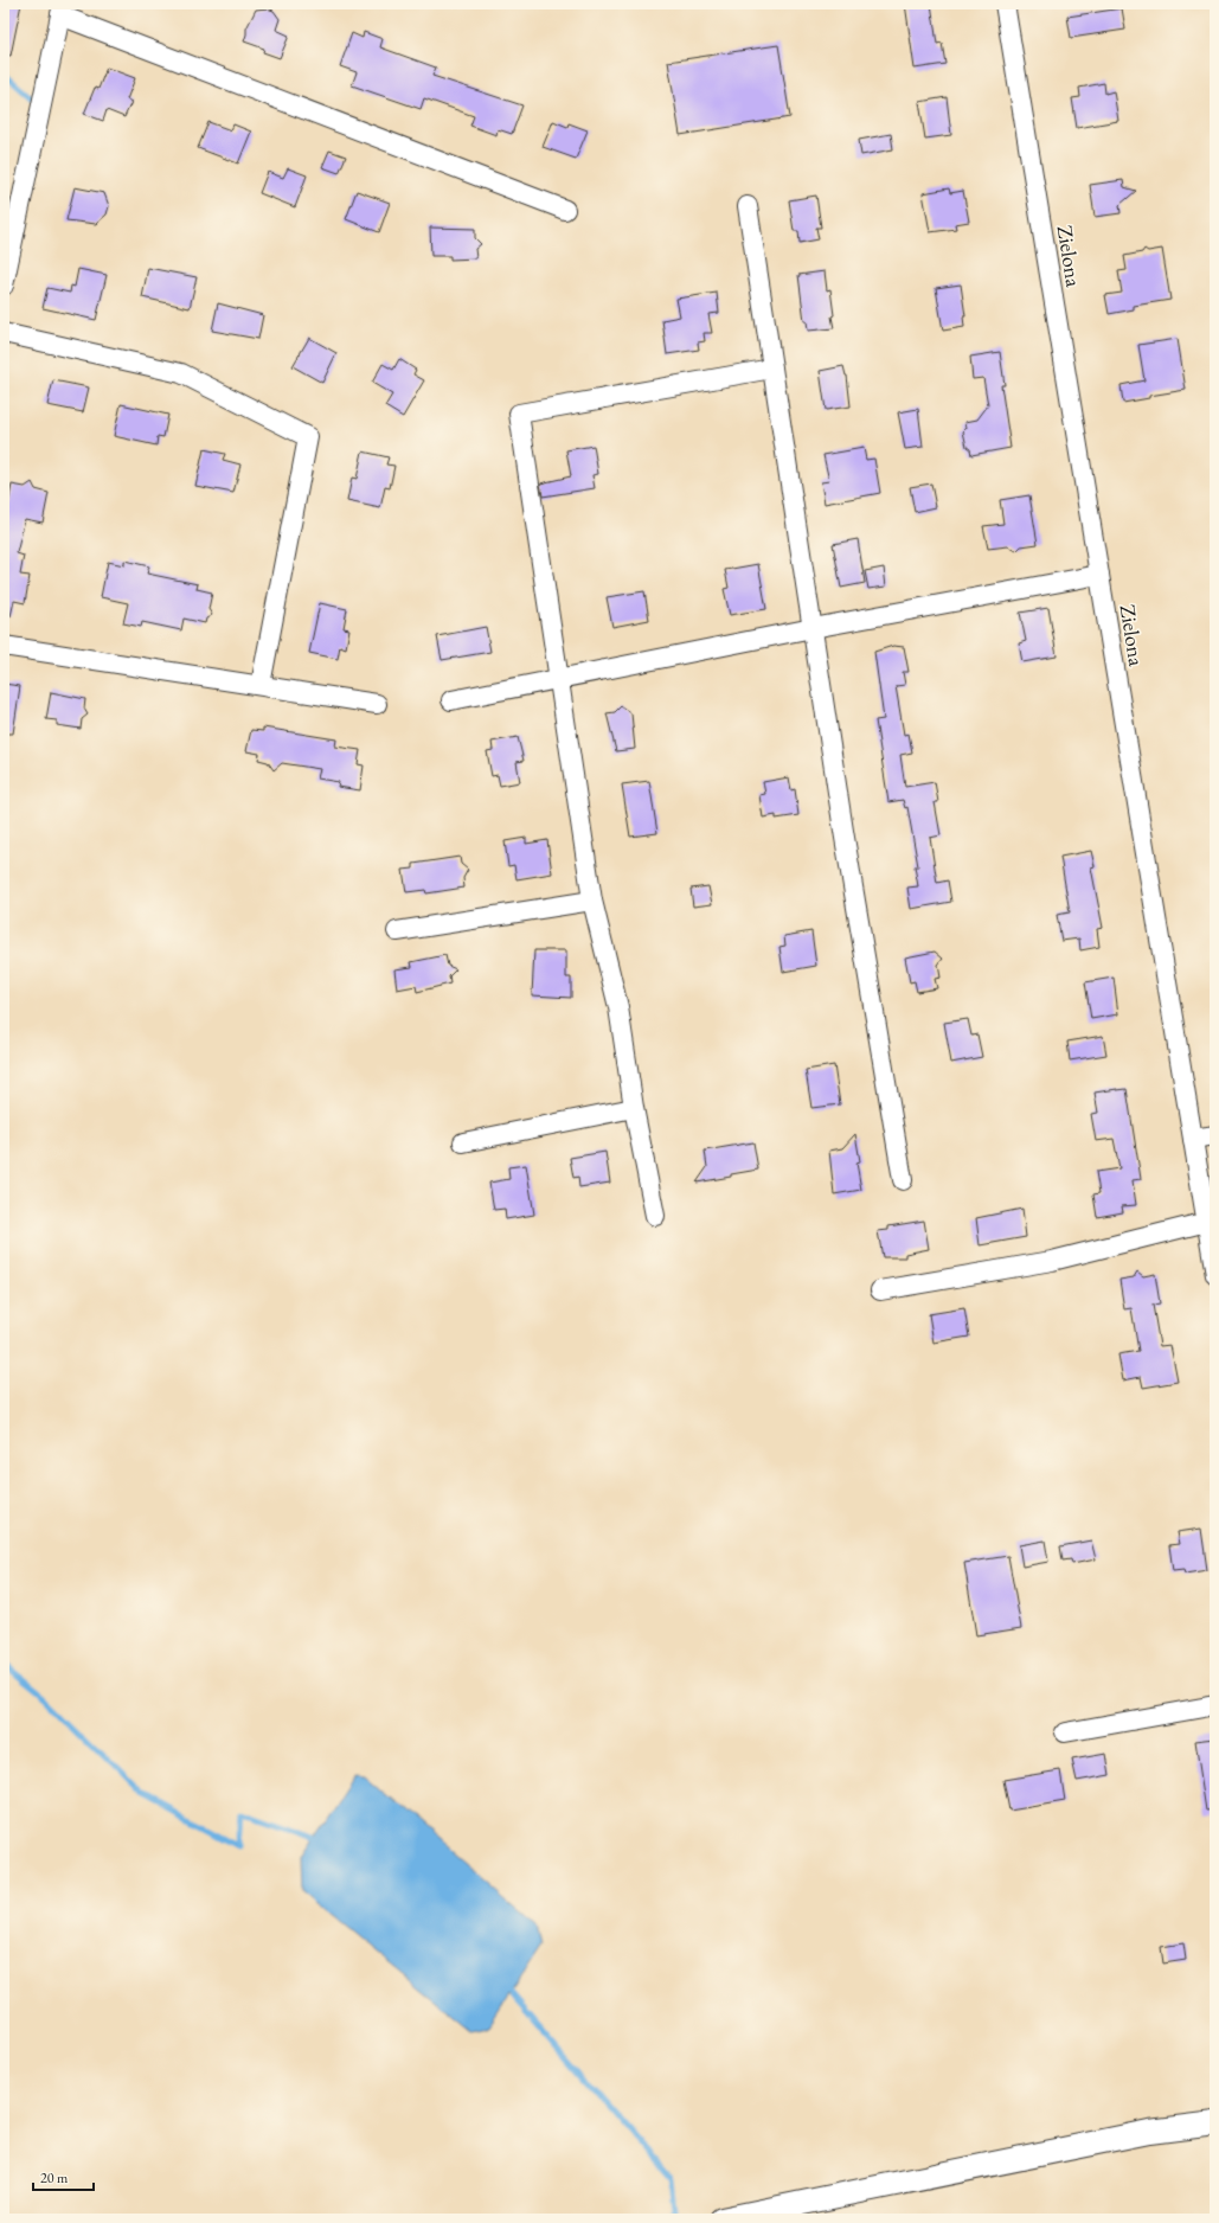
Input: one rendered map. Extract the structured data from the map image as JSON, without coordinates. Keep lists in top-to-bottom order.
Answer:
{
  "streets": {
    "street": ["Zielona"]
  },
  "scale_bar": "20 m"
}
